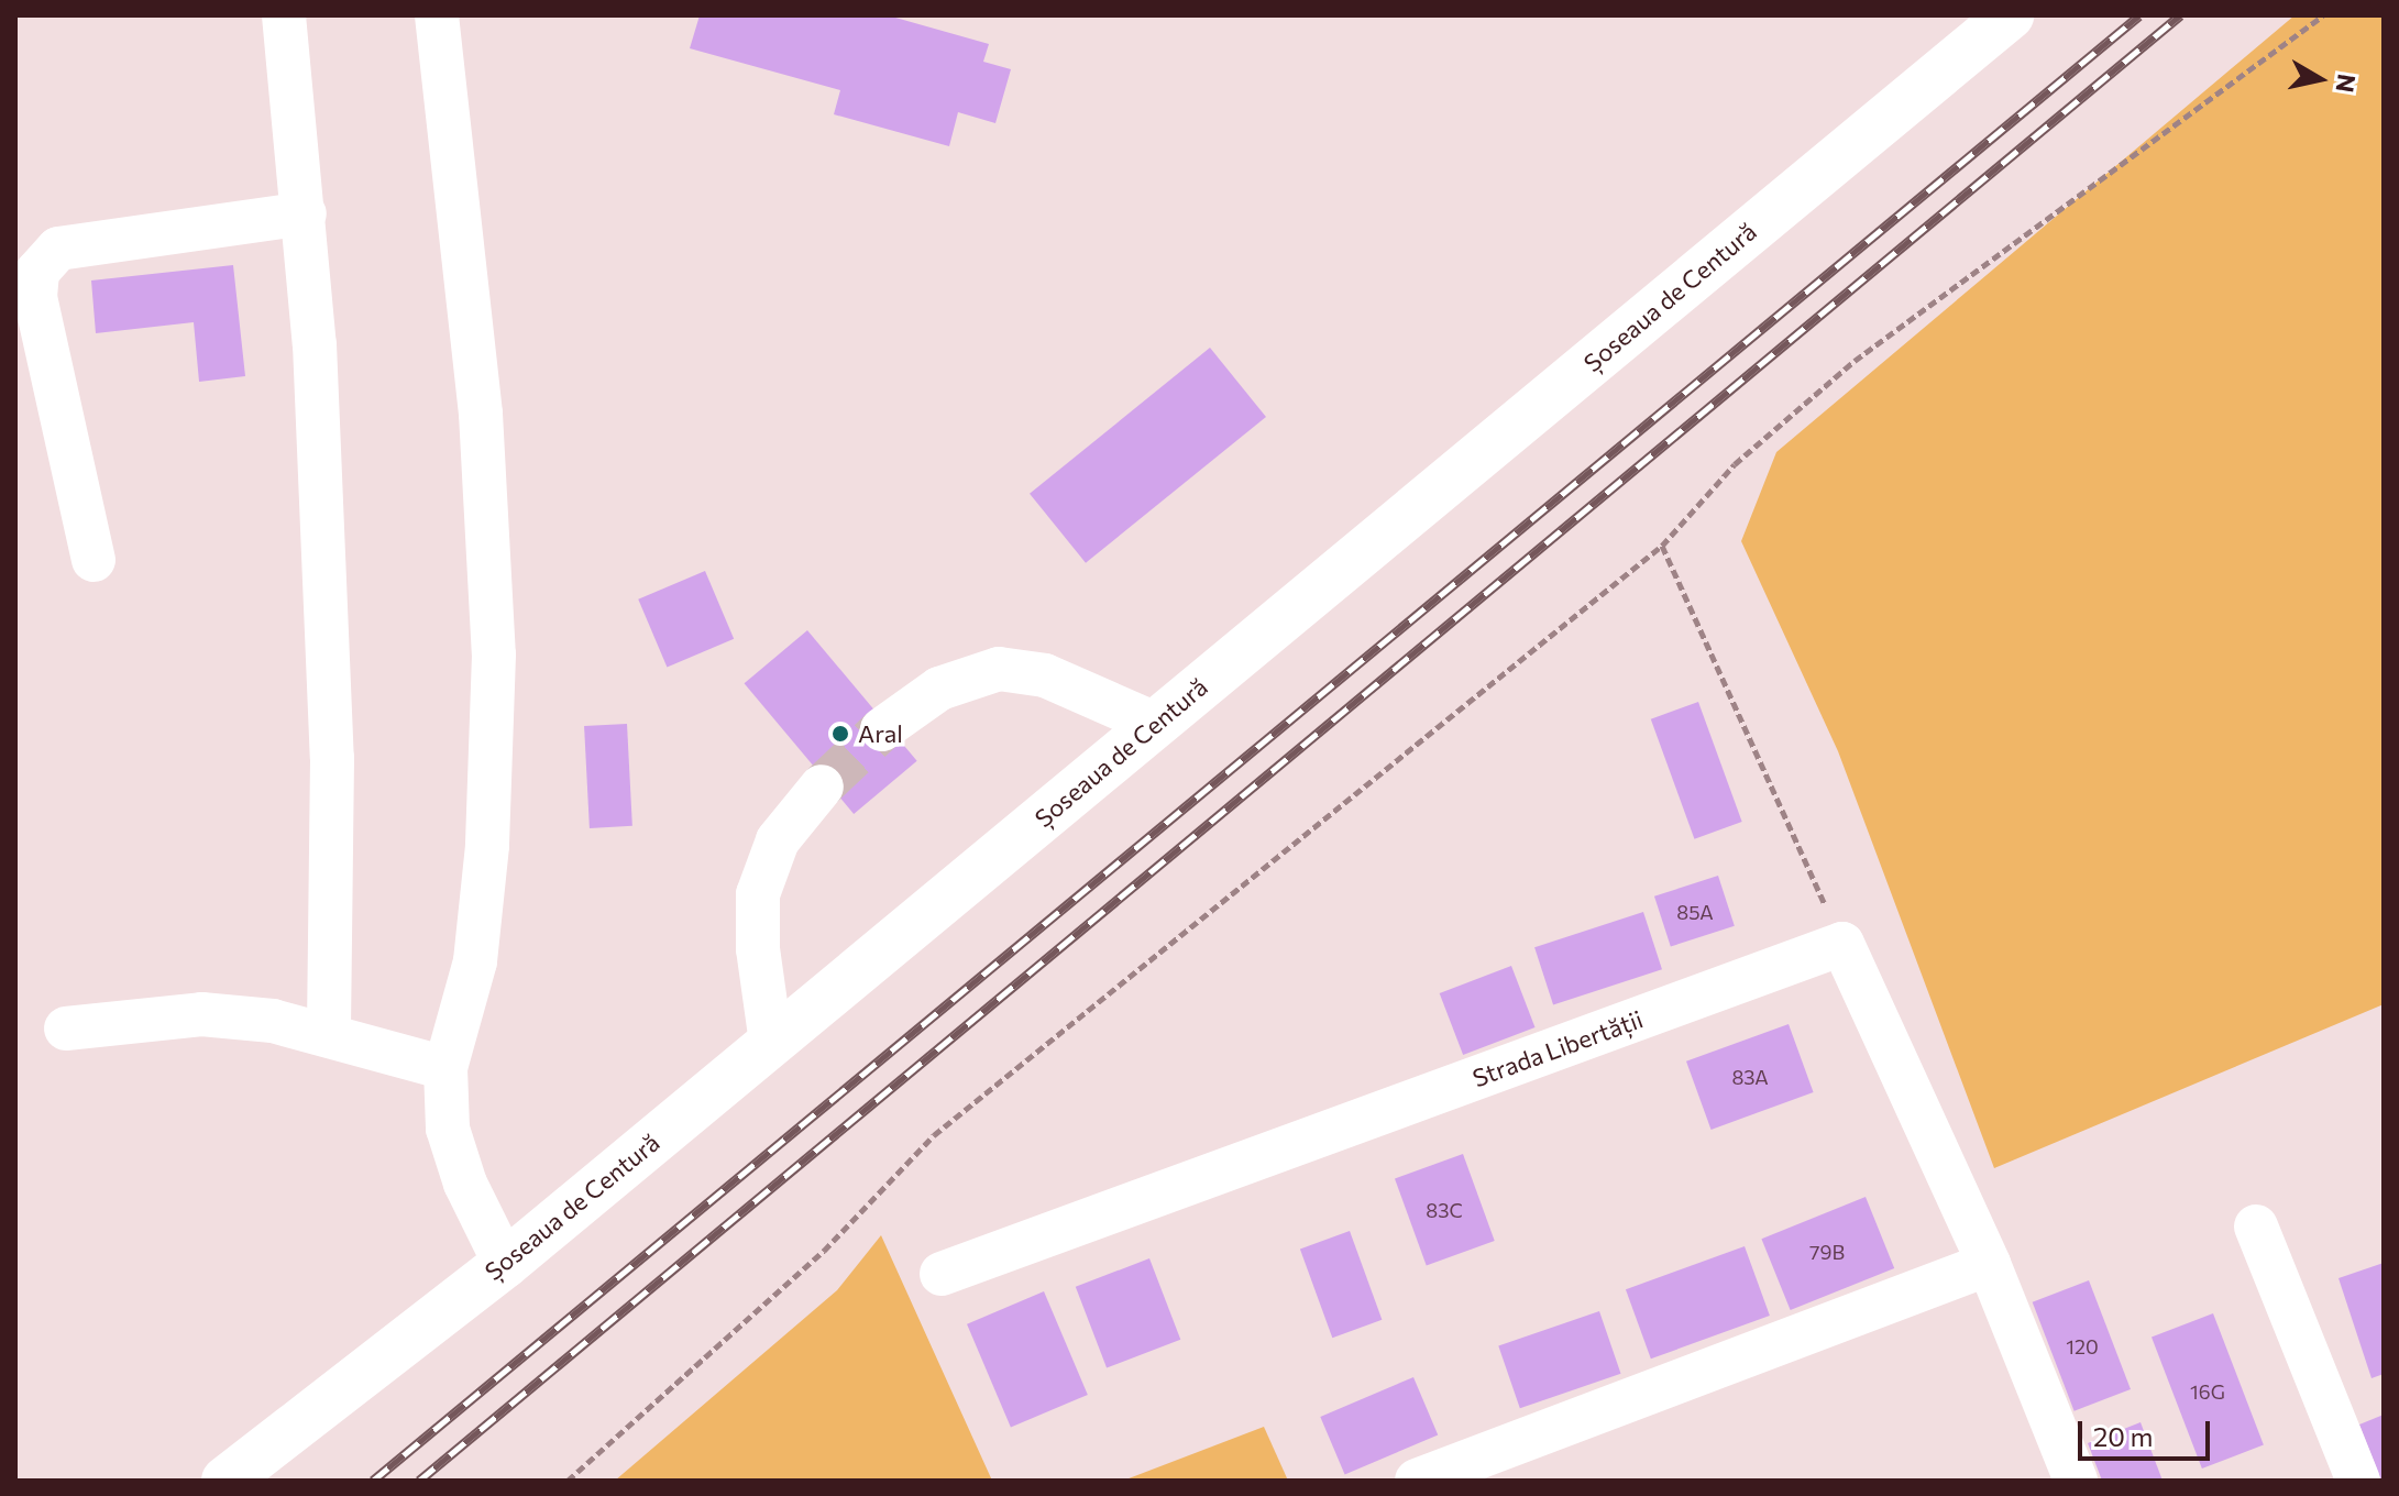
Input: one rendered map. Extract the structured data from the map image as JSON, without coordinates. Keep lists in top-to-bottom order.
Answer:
{
  "streets": {
    "main road": ["Șoseaua de Centură"],
    "street": ["Strada Libertății"]
  },
  "places": ["Aral"],
  "house_numbers": [
    "85A",
    "83A",
    "83C",
    "79B",
    "120",
    "16G"
  ],
  "scale_bar": "20 m",
  "north": "right"
}
